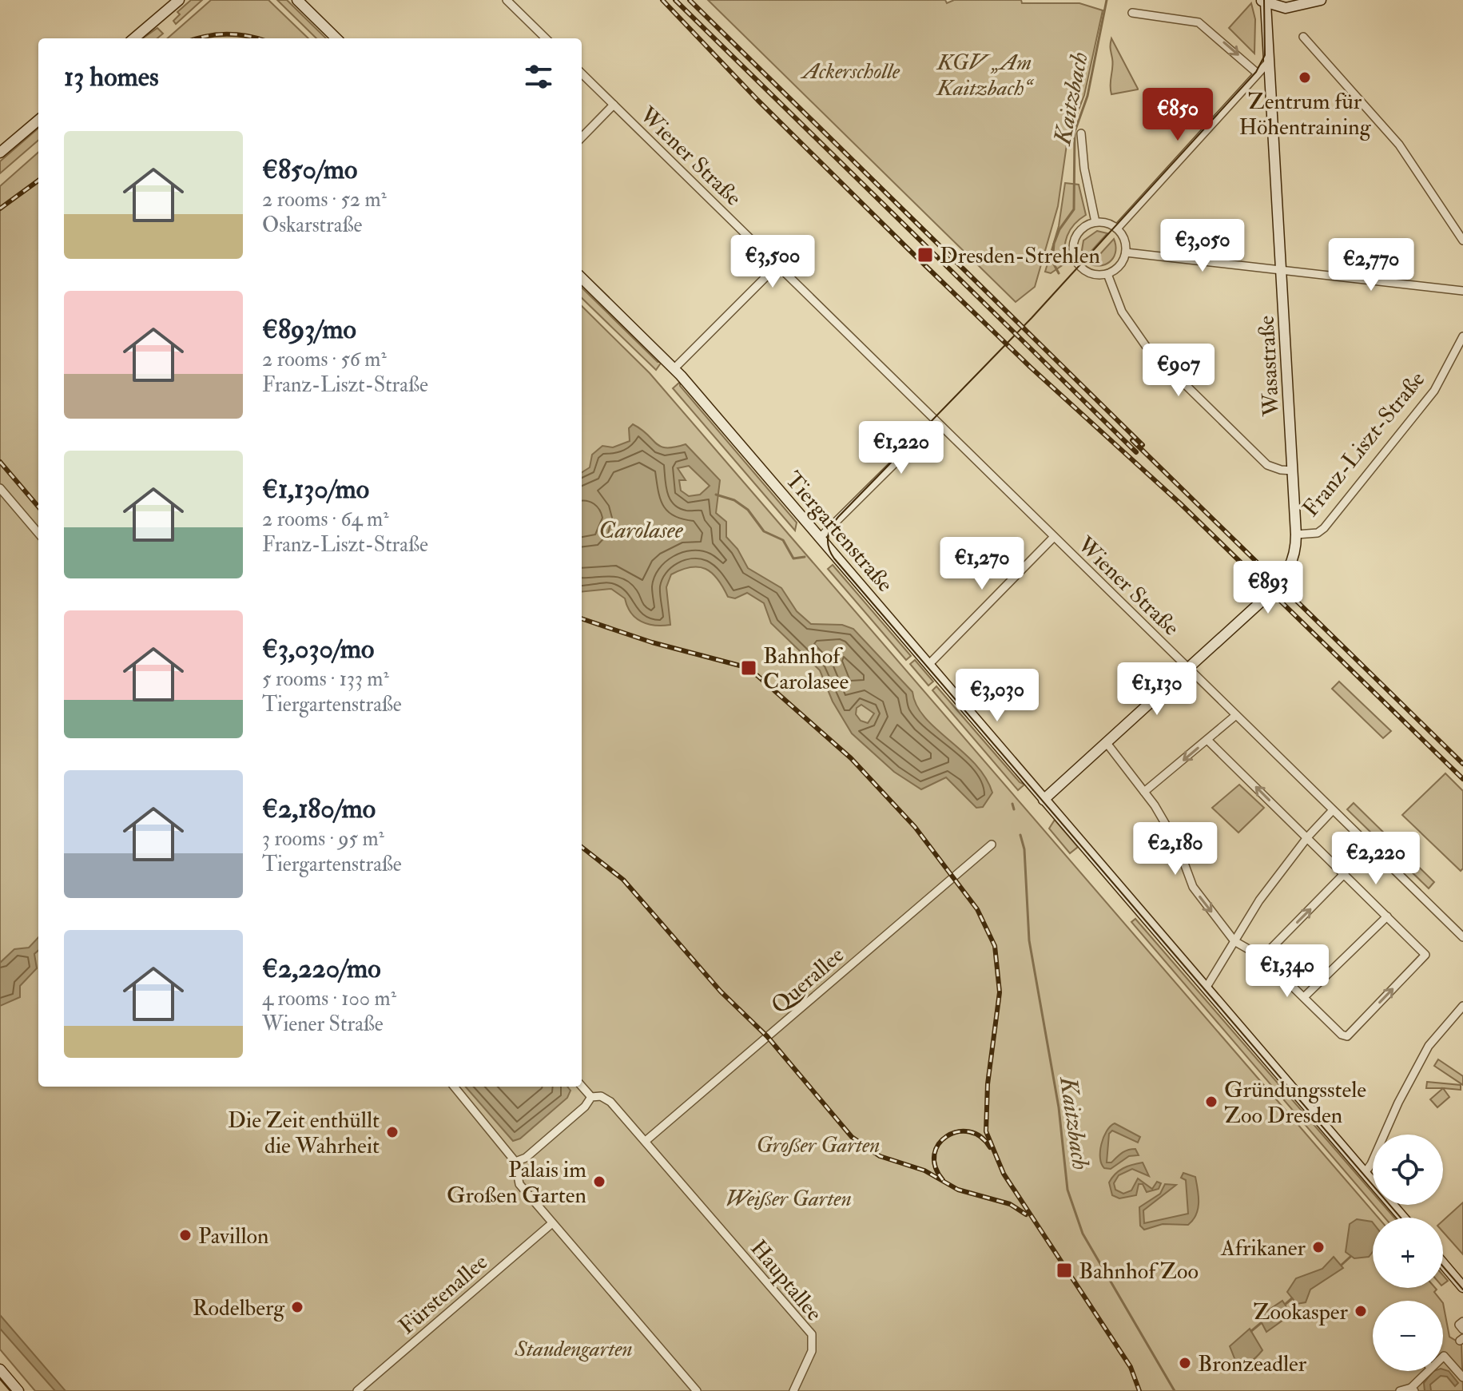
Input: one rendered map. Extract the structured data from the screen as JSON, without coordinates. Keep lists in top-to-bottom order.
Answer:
{
  "streets": {
    "main road": ["Wasastraße", "Franz-Liszt-Straße", "Tiergartenstraße"],
    "street": [
      "Wiener Straße",
      "Querallee",
      "Hauptallee",
      "Fürstenallee"
    ]
  },
  "crossings": [
    ["Wiener Straße", "Franz-Liszt-Straße"],
    ["Wasastraße", "Franz-Liszt-Straße"],
    ["Franz-Liszt-Straße", "Tiergartenstraße"],
    ["Querallee", "Hauptallee"]
  ],
  "water": ["Kaitzbach", "Carolasee"],
  "parks": [
    "KGV „Am Kaitzbach“",
    "Ackerscholle",
    "Großer Garten",
    "Weißer Garten",
    "Staudengarten"
  ],
  "places": {
    "other": [
      "Zentrum für Höhentraining",
      "Gründungsstele Zoo Dresden",
      "Die Zeit enthüllt die Wahrheit",
      "Palais im Großen Garten",
      "Pavillon",
      "Afrikaner",
      "Rodelberg",
      "Zookasper",
      "Bronzeadler"
    ],
    "transit": ["Dresden-Strehlen", "Bahnhof Carolasee", "Bahnhof Zoo"]
  },
  "page": {
    "heading": "13 homes",
    "price": [
      "€850",
      "€3,050",
      "€3,500",
      "€2,770",
      "€907",
      "€1,220",
      "€1,270",
      "€893",
      "€1,130",
      "€3,030",
      "€2,180",
      "€2,220",
      "€1,340"
    ],
    "list": [
      {
        "name": "€850/mo",
        "note": "2 rooms · 52 m² · Oskarstraße"
      },
      {
        "name": "€893/mo",
        "note": "2 rooms · 56 m² · Franz-Liszt-Straße"
      },
      {
        "name": "€1,130/mo",
        "note": "2 rooms · 64 m² · Franz-Liszt-Straße"
      },
      {
        "name": "€3,030/mo",
        "note": "5 rooms · 133 m² · Tiergartenstraße"
      },
      {
        "name": "€2,180/mo",
        "note": "3 rooms · 95 m² · Tiergartenstraße"
      },
      {
        "name": "€2,220/mo",
        "note": "4 rooms · 100 m² · Wiener Straße"
      }
    ],
    "map_buttons": ["+", "−"]
  }
}
